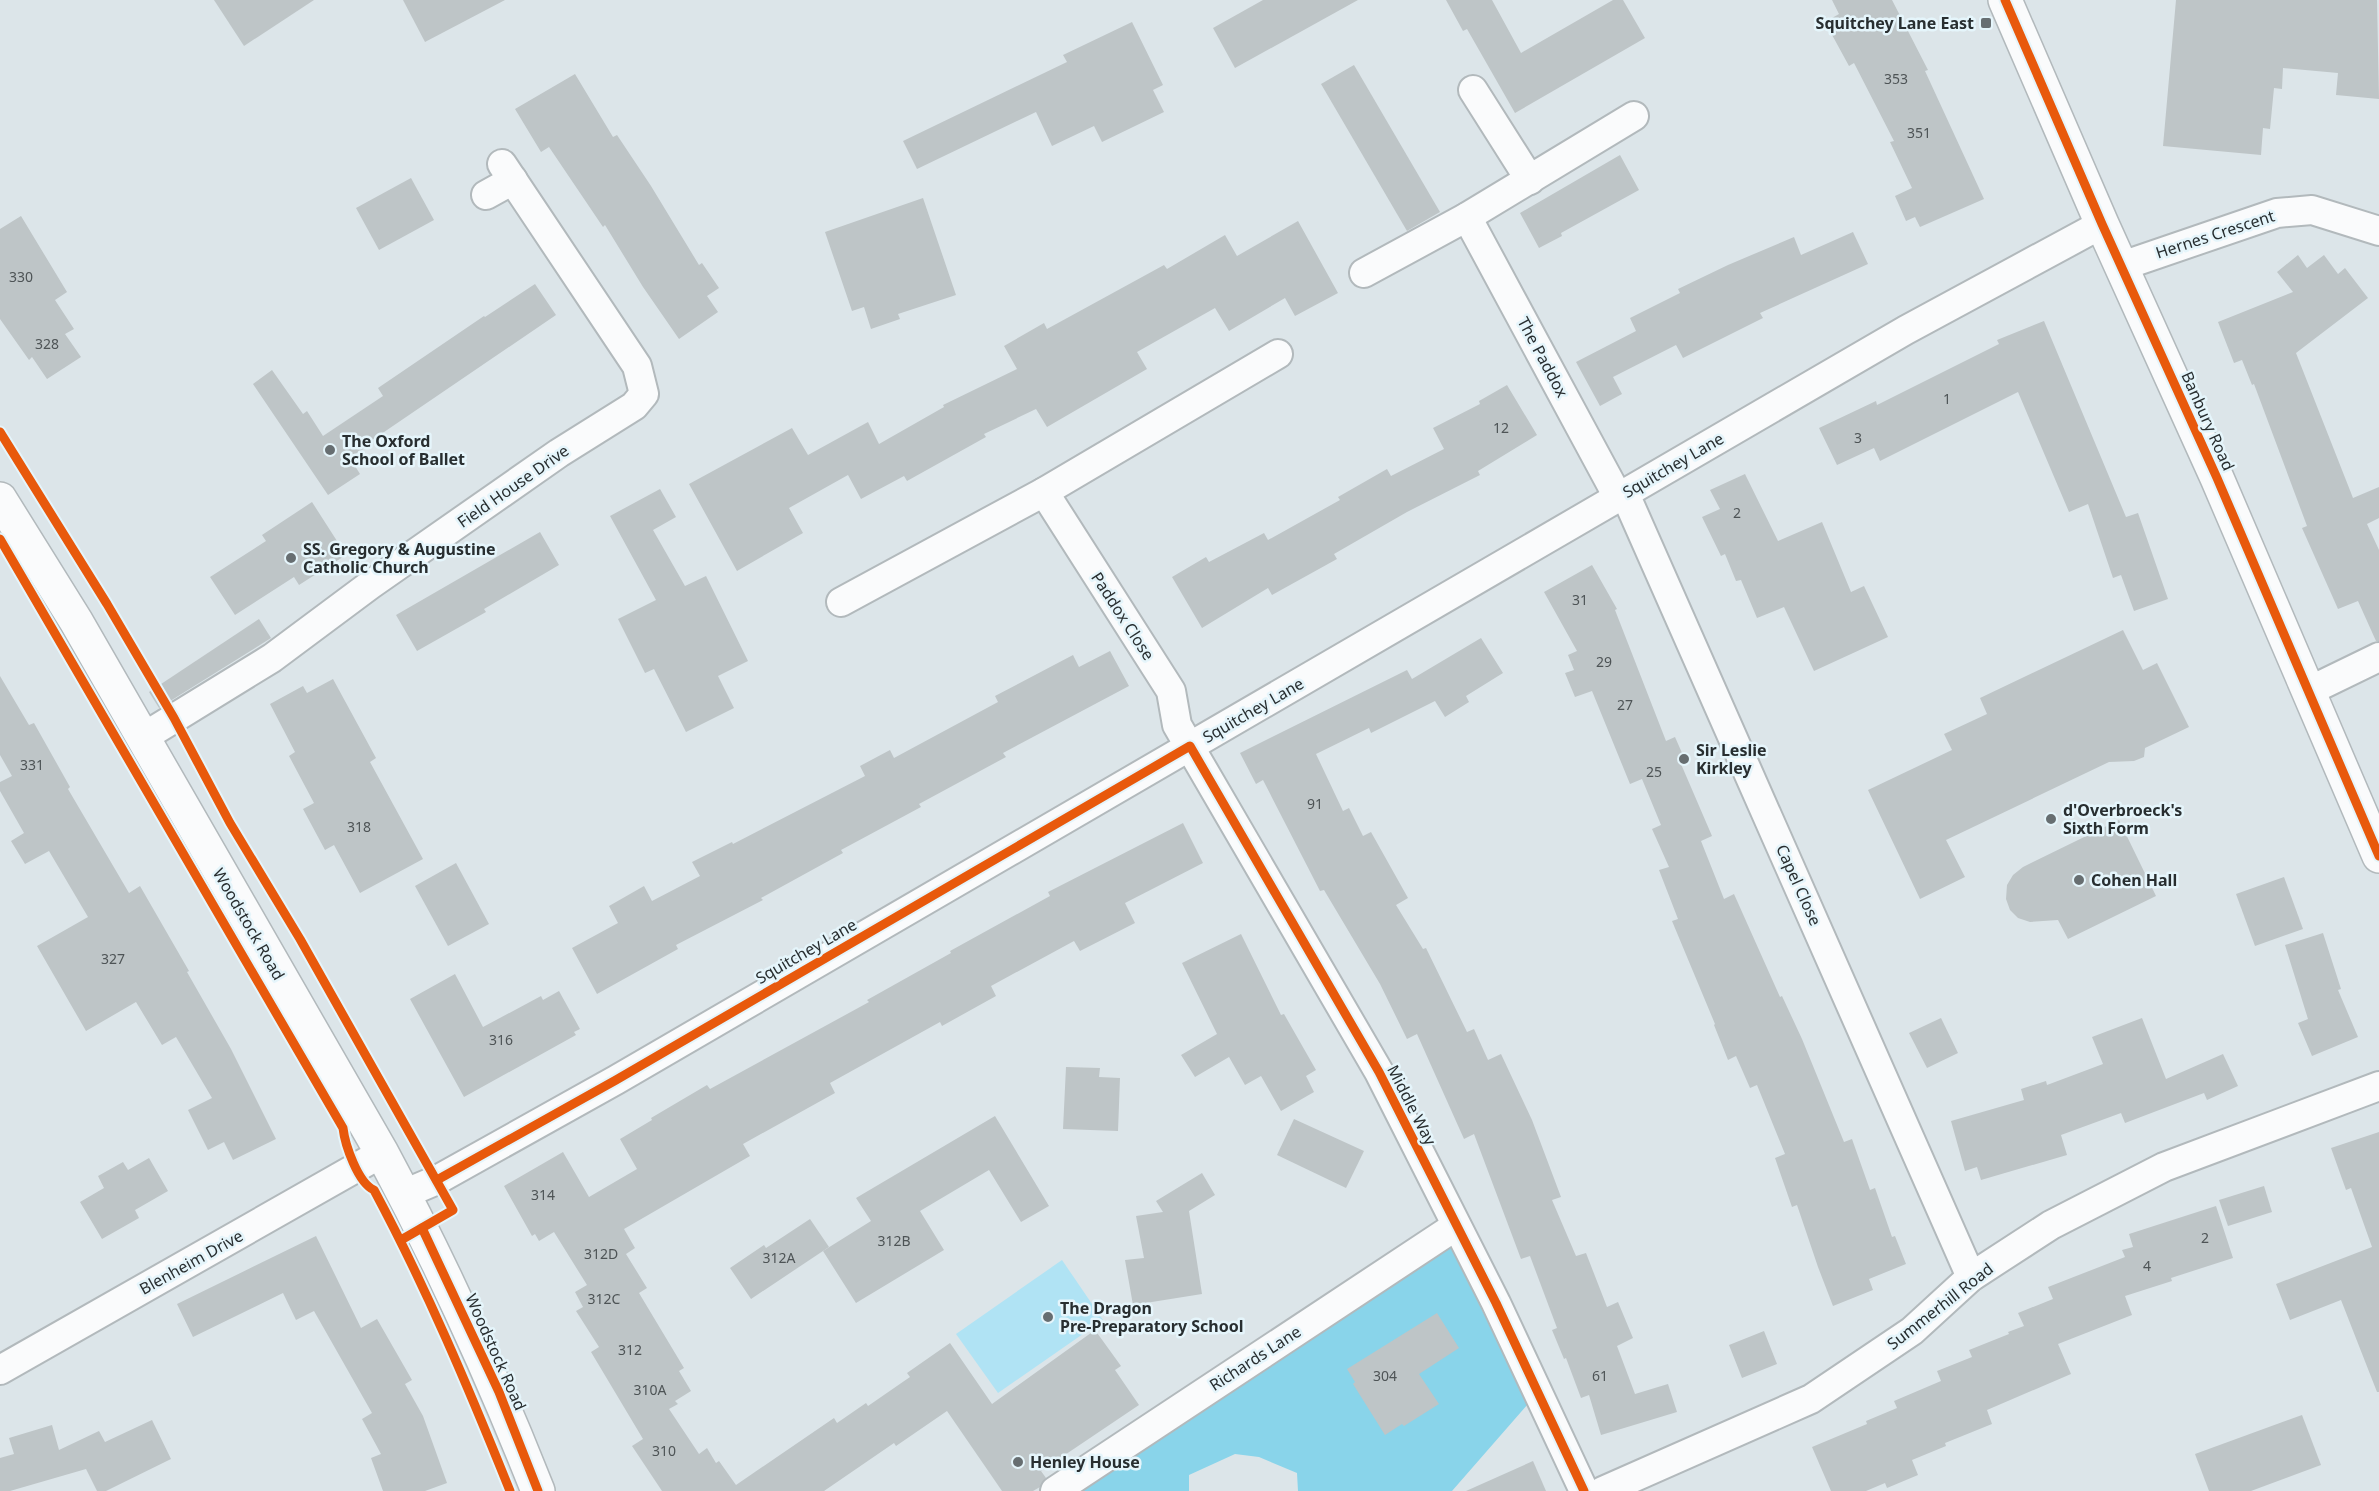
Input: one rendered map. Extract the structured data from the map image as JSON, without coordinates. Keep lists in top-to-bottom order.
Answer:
{
  "streets": {
    "main road": ["Banbury Road", "Woodstock Road"],
    "street": [
      "Hernes Crescent",
      "The Paddox",
      "Squitchey Lane",
      "Field House Drive",
      "Paddox Close",
      "Capel Close",
      "Middle Way",
      "Blenheim Drive",
      "Summerhill Road",
      "Richards Lane"
    ]
  },
  "crossings": [
    ["Hernes Crescent", "Banbury Road"],
    ["The Paddox", "Squitchey Lane"],
    ["The Paddox", "Capel Close"],
    ["Banbury Road", "Squitchey Lane"],
    ["Squitchey Lane", "Paddox Close"],
    ["Squitchey Lane", "Capel Close"],
    ["Squitchey Lane", "Woodstock Road"],
    ["Squitchey Lane", "Middle Way"],
    ["Field House Drive", "Woodstock Road"],
    ["Paddox Close", "Middle Way"],
    ["Capel Close", "Summerhill Road"],
    ["Woodstock Road", "Blenheim Drive"],
    ["Middle Way", "Richards Lane"]
  ],
  "places": {
    "transit": ["Squitchey Lane East"],
    "other": [
      "The Oxford School of Ballet",
      "SS. Gregory & Augustine Catholic Church",
      "Sir Leslie Kirkley",
      "d'Overbroeck's Sixth Form",
      "Cohen Hall",
      "The Dragon Pre-Preparatory School",
      "Henley House"
    ]
  },
  "house_numbers": [
    "353",
    "351",
    "330",
    "328",
    "1",
    "12",
    "3",
    "2",
    "31",
    "29",
    "27",
    "331",
    "25",
    "91",
    "318",
    "327",
    "316",
    "314",
    "2",
    "312B",
    "312D",
    "312A",
    "4",
    "312C",
    "312",
    "304",
    "61",
    "310A",
    "310"
  ]
}
